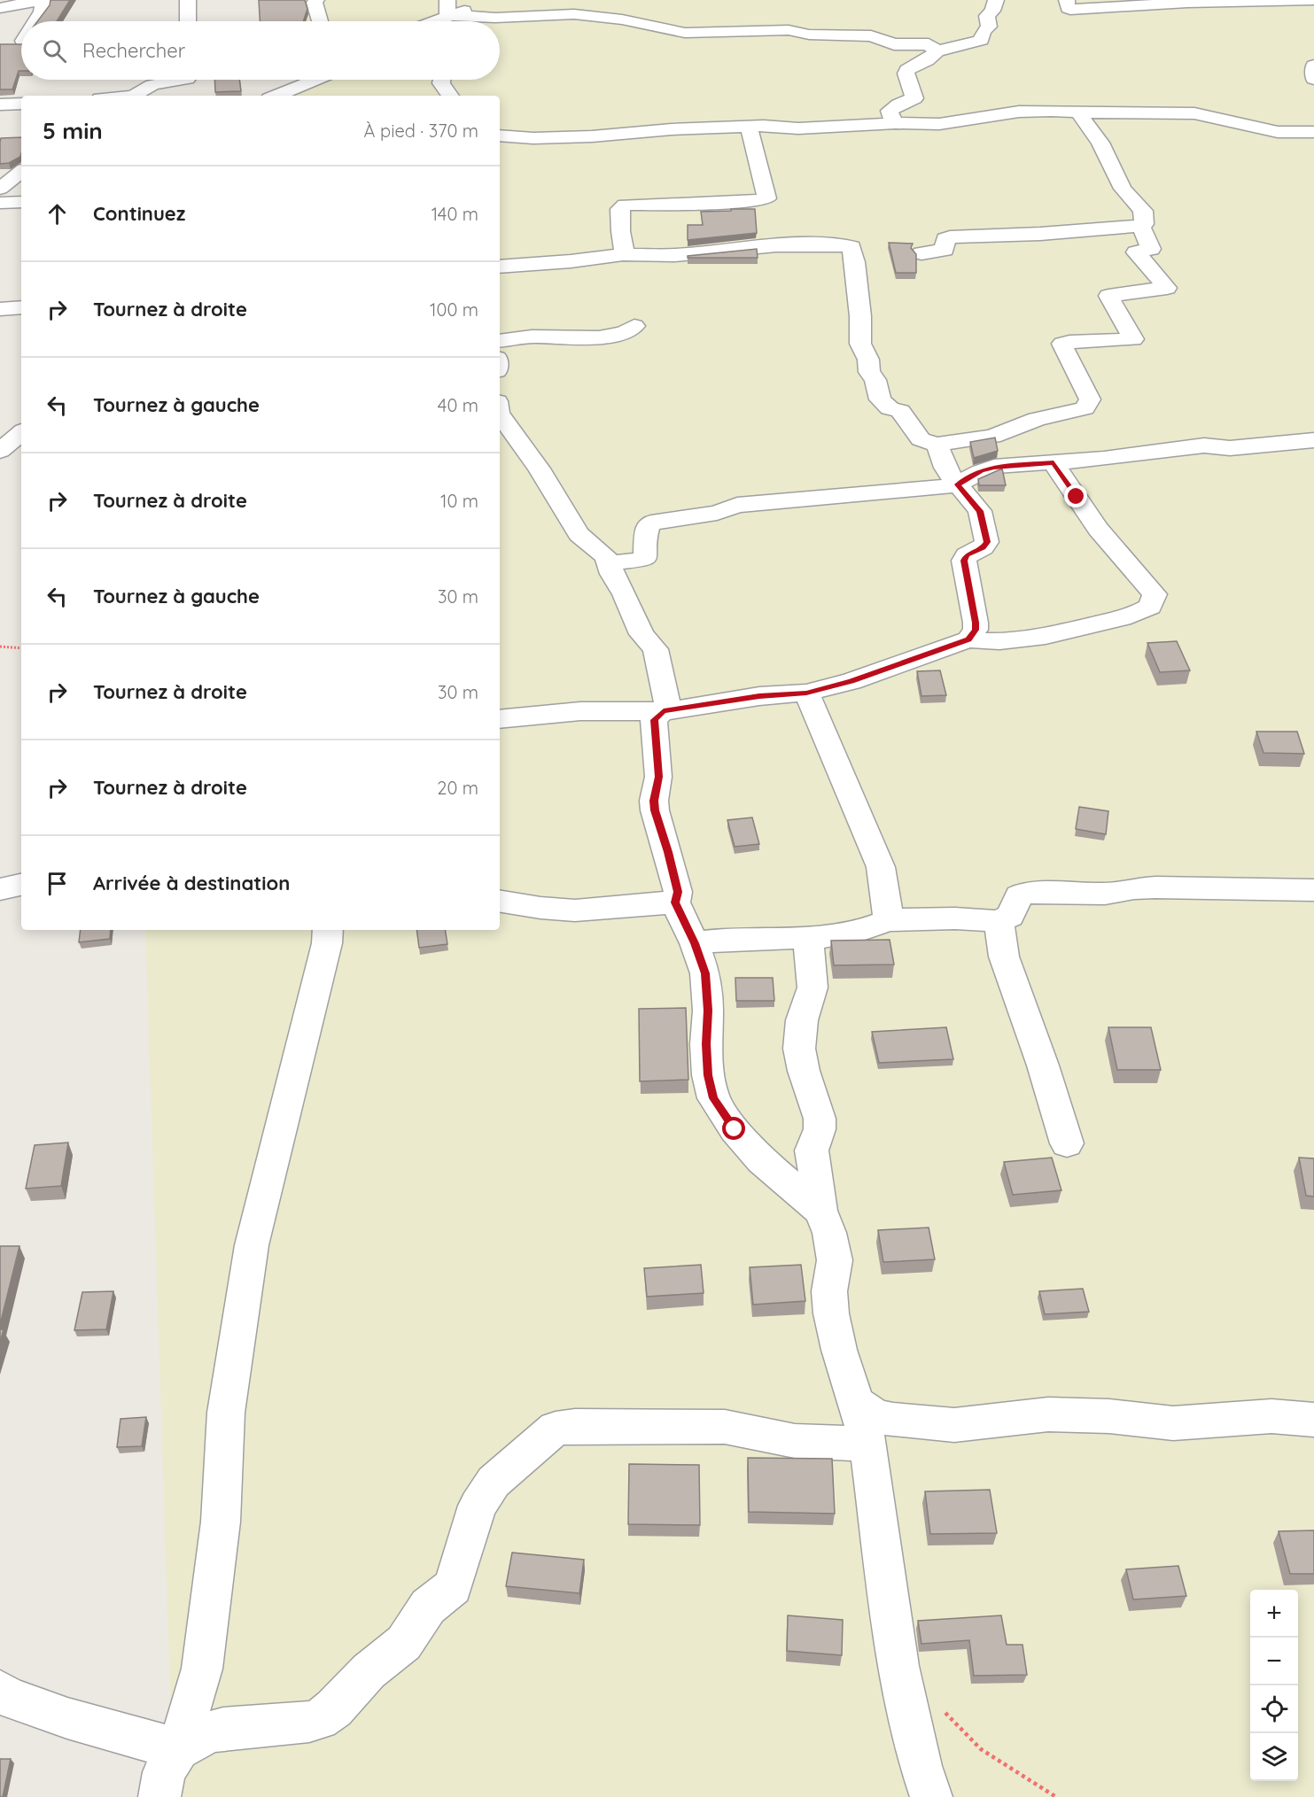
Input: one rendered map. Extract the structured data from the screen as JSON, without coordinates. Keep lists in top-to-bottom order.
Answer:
{
  "page": {
    "search": "Rechercher",
    "heading": ["5 min", "À pied · 370 m"],
    "list": [
      ["Continuez", "140 m"],
      ["Tournez à droite", "100 m"],
      ["Tournez à gauche", "40 m"],
      ["Tournez à droite", "10 m"],
      ["Tournez à gauche", "30 m"],
      ["Tournez à droite", "30 m"],
      ["Tournez à droite", "20 m"],
      "Arrivée à destination"
    ],
    "map_buttons": ["+", "−"]
  }
}
